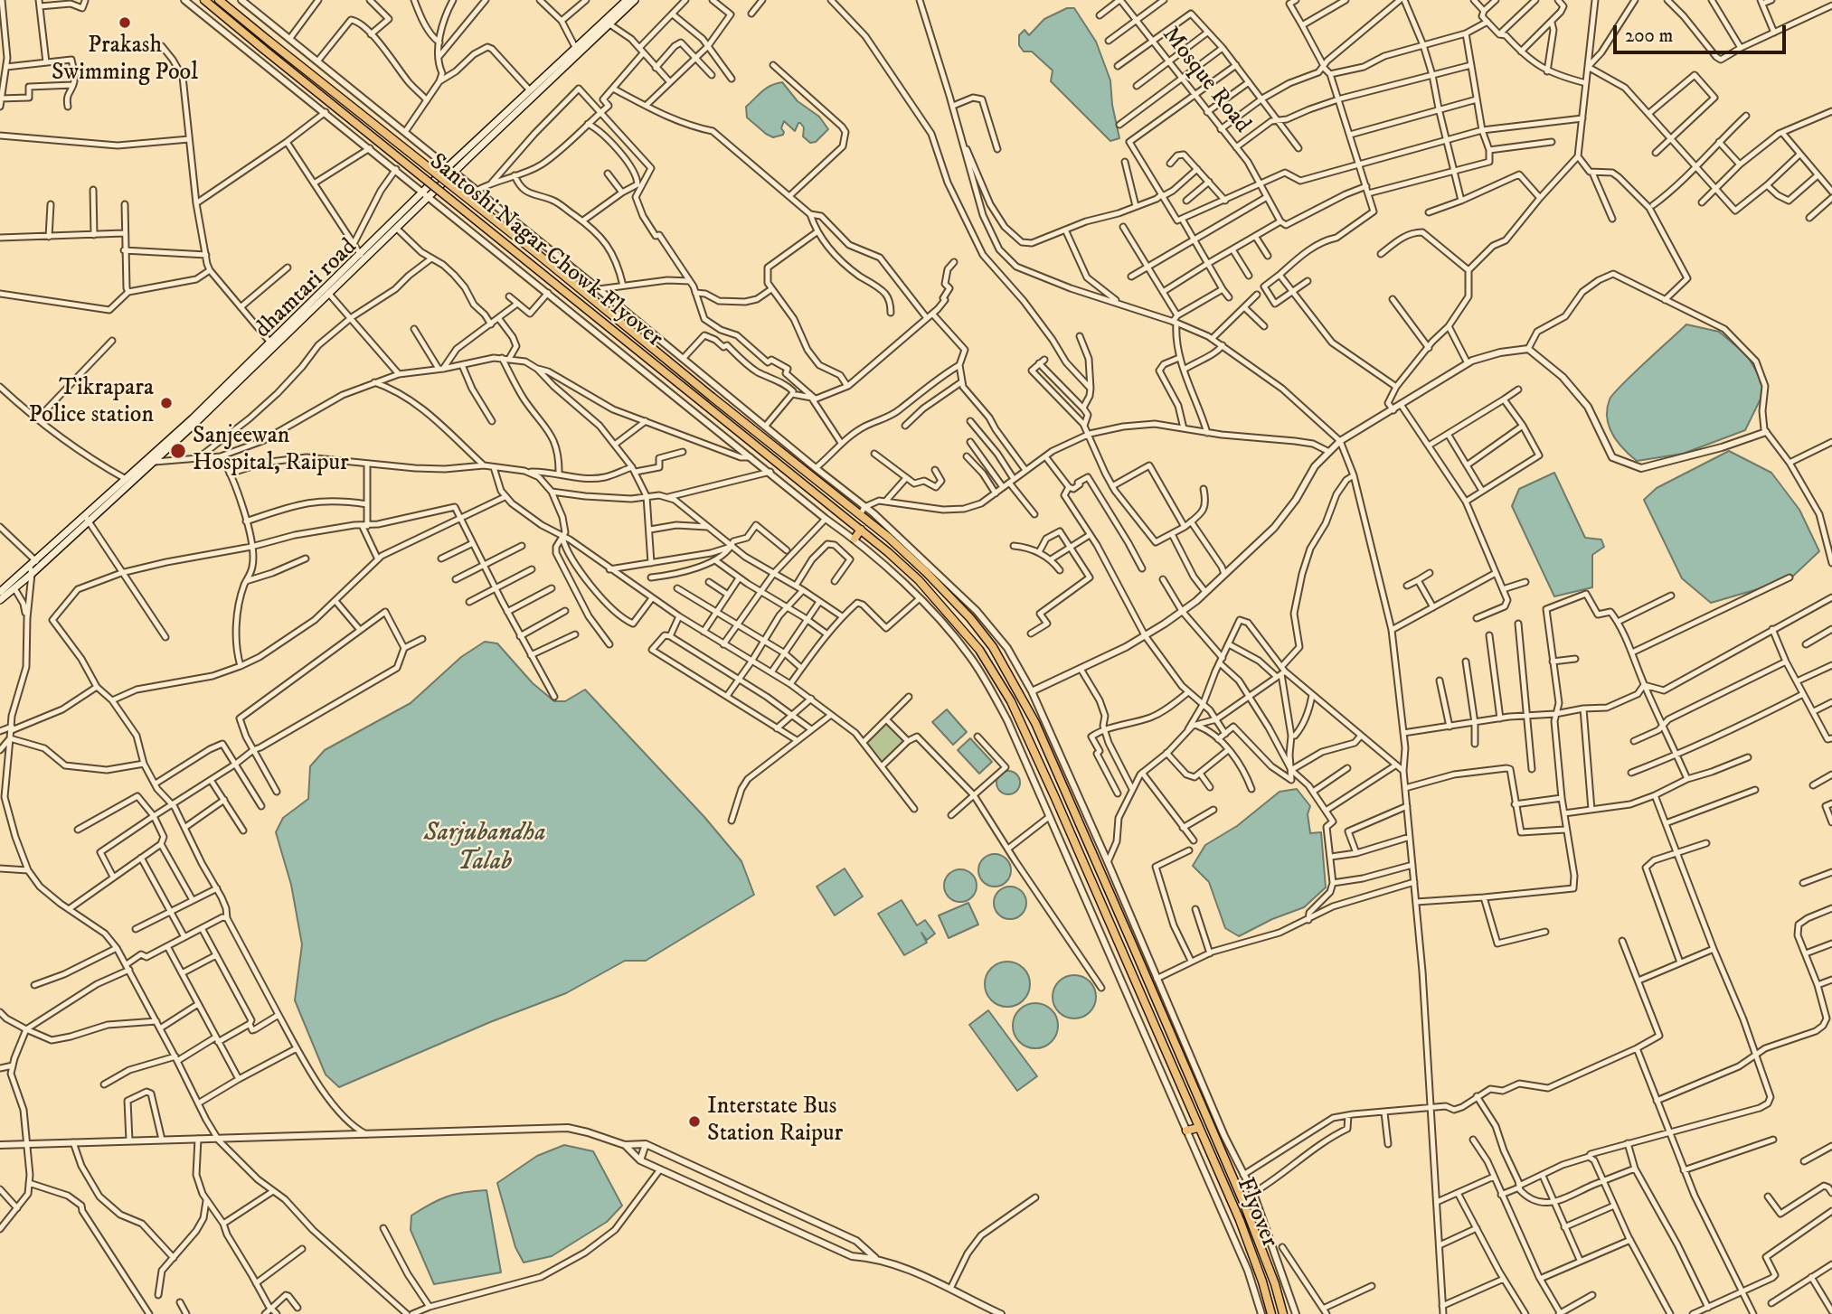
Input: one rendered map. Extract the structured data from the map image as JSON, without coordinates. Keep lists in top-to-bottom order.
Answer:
{
  "streets": {
    "highway": ["Santoshi Nagar Chowk Flyover", "Flyover"],
    "main road": ["dhamtari road"],
    "street": ["Mosque Road"]
  },
  "crossings": [
    ["Santoshi Nagar Chowk Flyover", "Flyover"]
  ],
  "water": ["Sarjubandha Talab"],
  "places": [
    "Prakash Swimming Pool",
    "Tikrapara Police station",
    "Sanjeewan Hospital, Raipur",
    "Interstate Bus Station Raipur"
  ],
  "scale_bar": "200 m"
}
